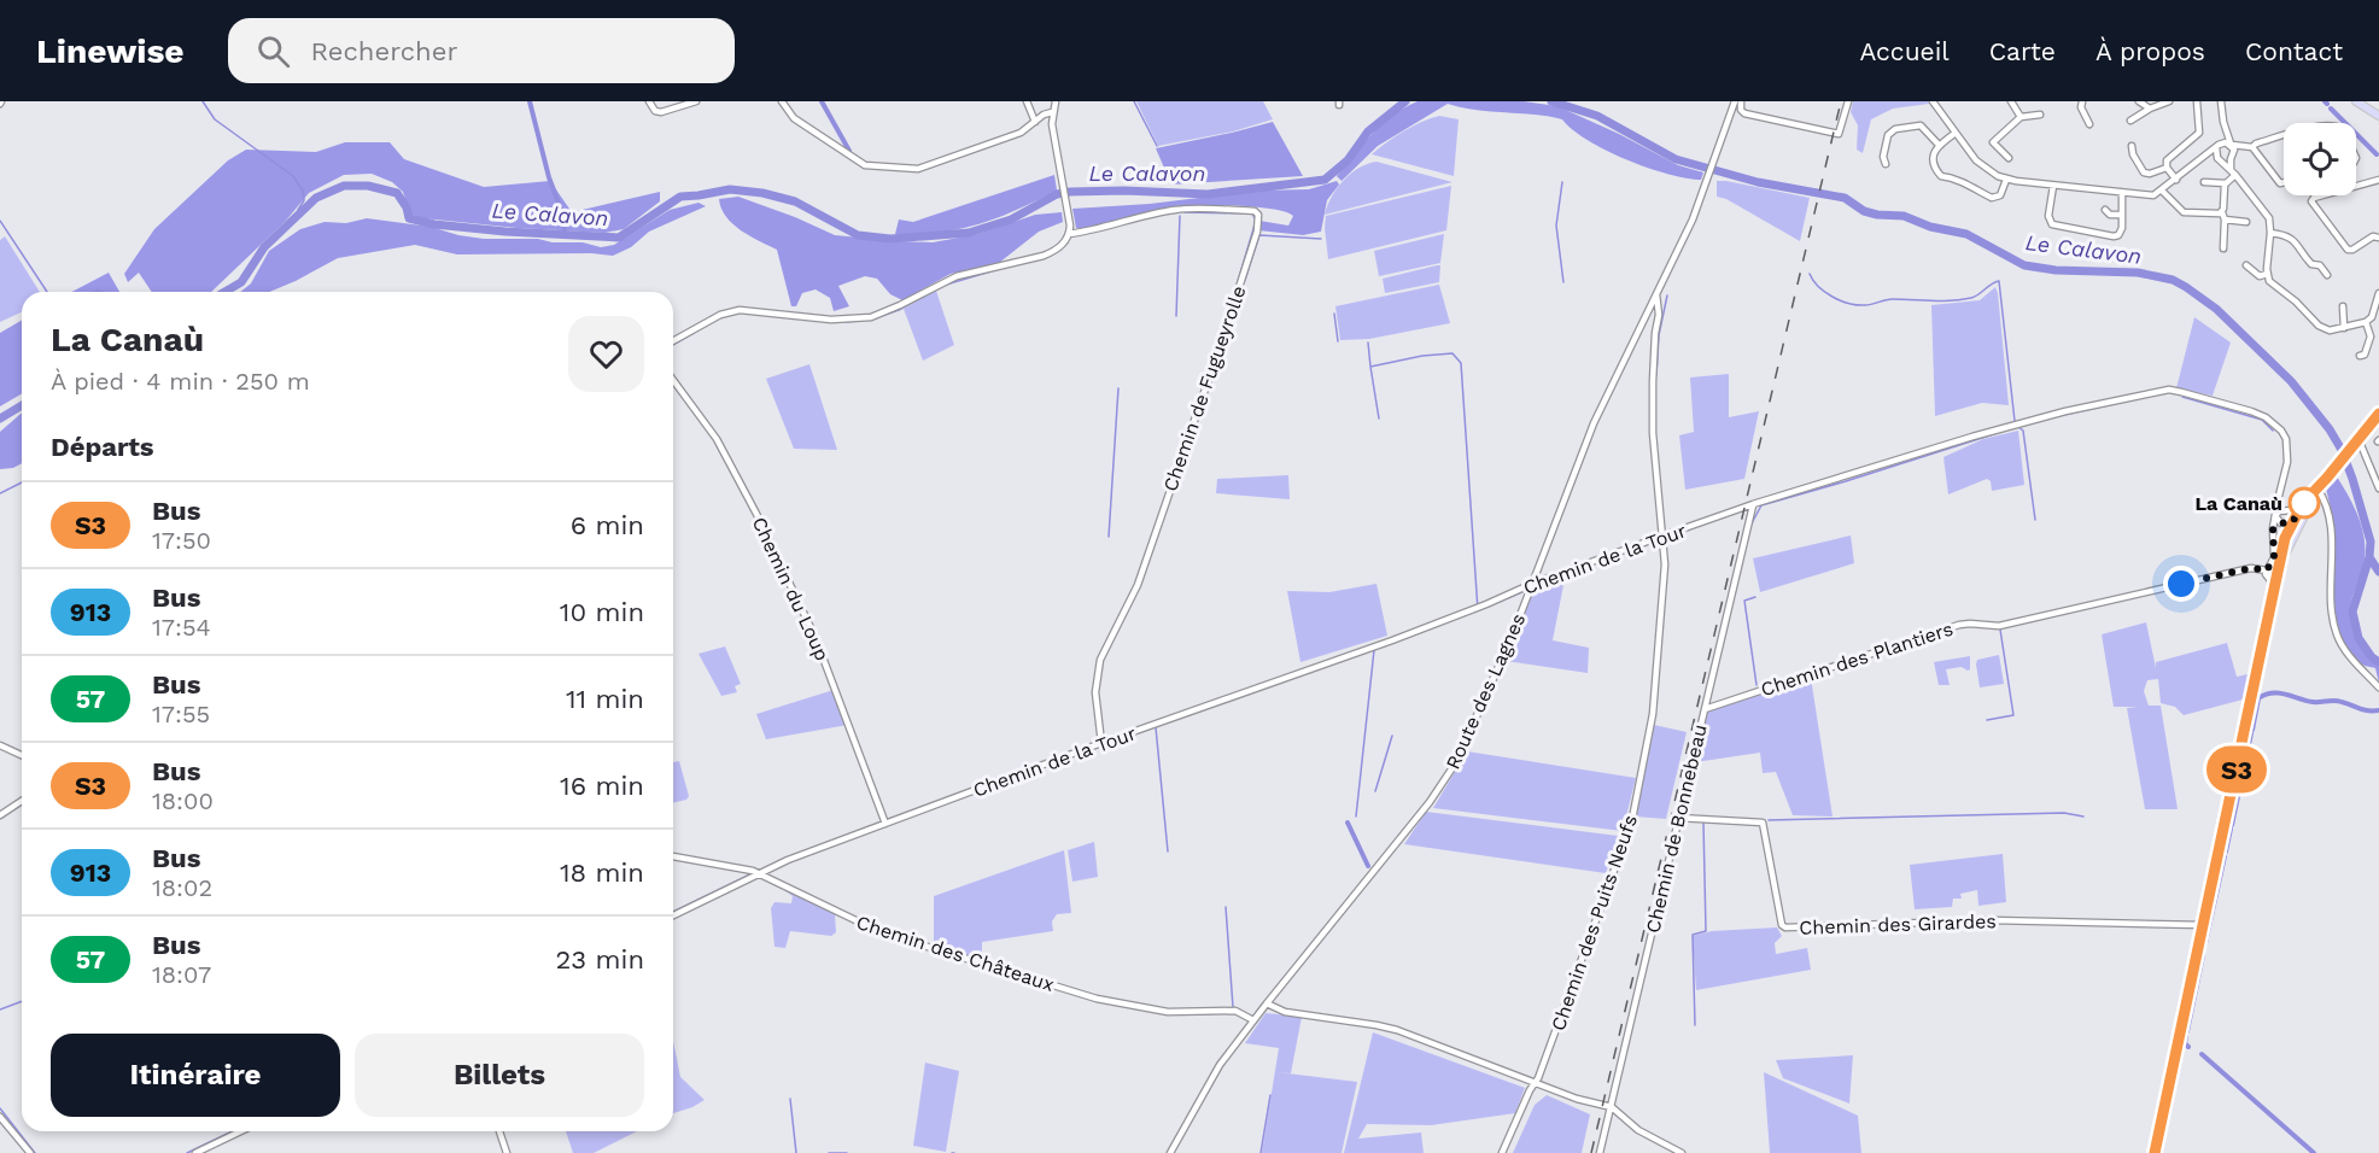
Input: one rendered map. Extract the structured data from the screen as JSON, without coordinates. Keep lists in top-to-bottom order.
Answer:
{
  "streets": {
    "street": [
      "Chemin de Fugueyrolle",
      "Chemin de la Tour",
      "Chemin du Loup",
      "Chemin des Plantiers",
      "Route des Lagnes",
      "Chemin de Bonnebeau",
      "Chemin des Puits Neufs",
      "Chemin des Girardes",
      "Chemin des Châteaux"
    ]
  },
  "crossings": [
    ["Chemin de Fugueyrolle", "Chemin de la Tour"],
    ["Chemin de la Tour", "Chemin du Loup"],
    ["Chemin de la Tour", "Chemin des Plantiers"],
    ["Chemin de la Tour", "Route des Lagnes"],
    ["Chemin de la Tour", "Chemin de Bonnebeau"],
    ["Chemin de la Tour", "Chemin des Puits Neufs"],
    ["Chemin de la Tour", "Chemin des Châteaux"],
    ["Chemin des Plantiers", "Chemin de Bonnebeau"],
    ["Route des Lagnes", "Chemin des Puits Neufs"],
    ["Route des Lagnes", "Chemin des Châteaux"],
    ["Chemin de Bonnebeau", "Chemin des Girardes"]
  ],
  "water": ["Le Calavon"],
  "places": ["La Canaù"],
  "lines": ["bus line S3"],
  "page": {
    "header": "Linewise",
    "search": "Rechercher",
    "nav": [
      "Accueil",
      "Carte",
      "À propos",
      "Contact"
    ],
    "on_map": "S3",
    "heading": [
      ["La Canaù", "À pied · 4 min · 250 m"],
      "Départs"
    ],
    "list": [
      {
        "mark": "S3",
        "name": "Bus",
        "note": "17:50",
        "value": "6 min"
      },
      {
        "mark": "913",
        "name": "Bus",
        "note": "17:54",
        "value": "10 min"
      },
      {
        "mark": "57",
        "name": "Bus",
        "note": "17:55",
        "value": "11 min"
      },
      {
        "mark": "S3",
        "name": "Bus",
        "note": "18:00",
        "value": "16 min"
      },
      {
        "mark": "913",
        "name": "Bus",
        "note": "18:02",
        "value": "18 min"
      },
      {
        "mark": "57",
        "name": "Bus",
        "note": "18:07",
        "value": "23 min"
      }
    ],
    "buttons": ["Itinéraire", "Billets"]
  }
}
